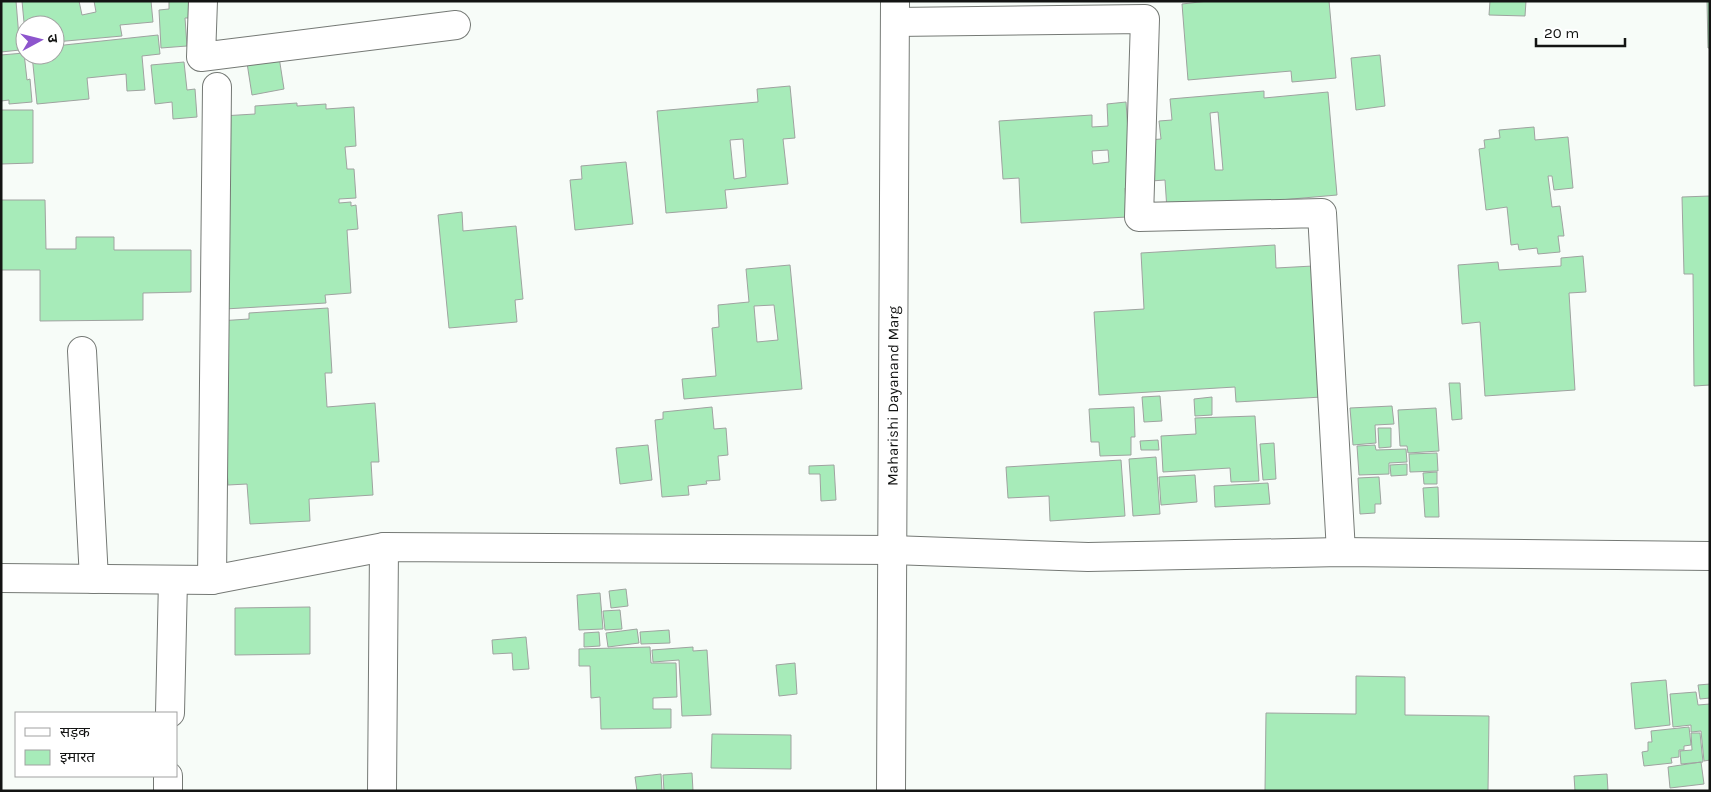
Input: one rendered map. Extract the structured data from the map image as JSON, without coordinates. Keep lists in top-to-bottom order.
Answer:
{
  "streets": {
    "street": ["Maharishi Dayanand Marg"]
  },
  "legend": ["सड़क", "इमारत"],
  "scale_bar": "20 m",
  "north": "right"
}
